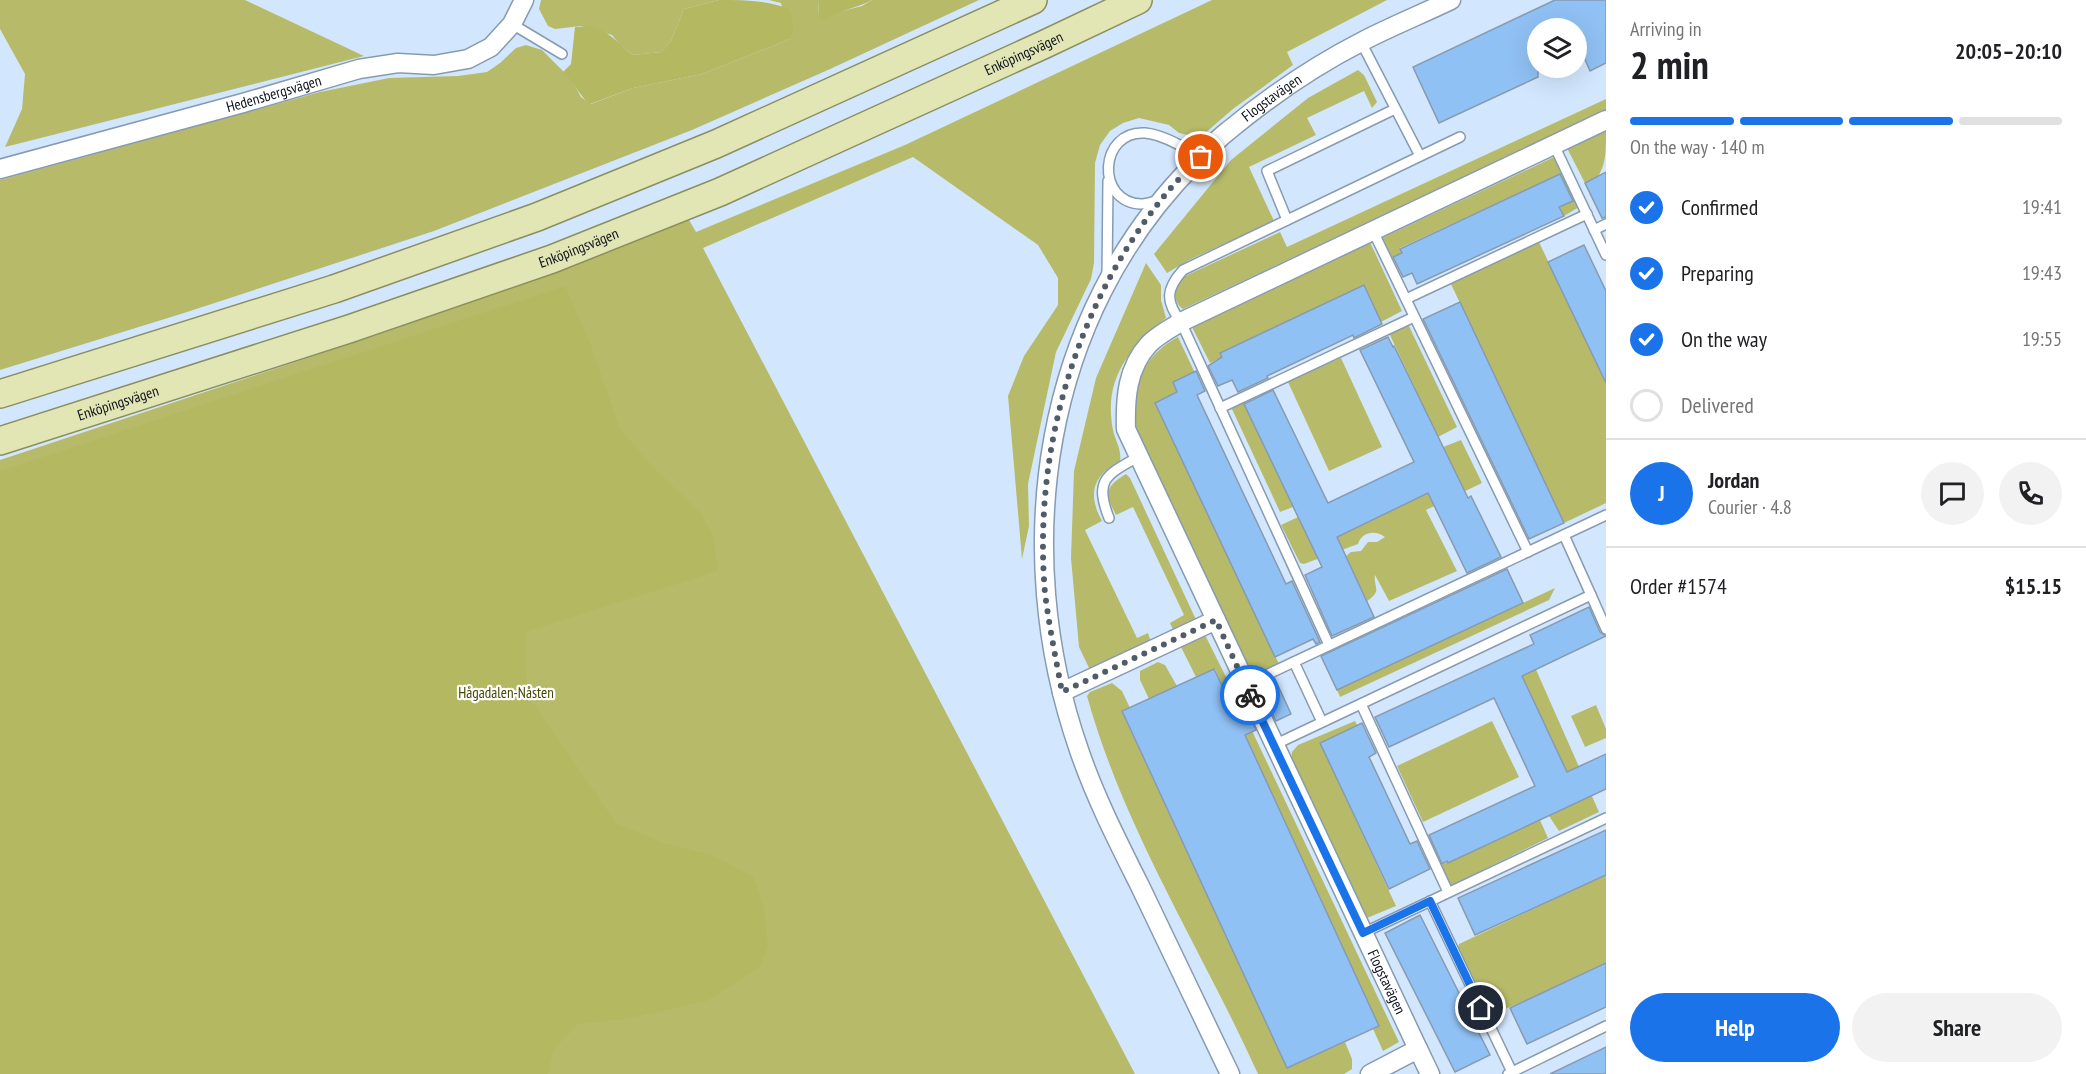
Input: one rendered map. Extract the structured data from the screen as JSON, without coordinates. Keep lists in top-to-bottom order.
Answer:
{
  "streets": {
    "main road": ["Enköpingsvägen"],
    "street": ["Hedensbergsvägen", "Flogstavägen"]
  },
  "parks": ["Hågadalen-Nåsten"],
  "page": {
    "heading": ["2 min", "Arriving in", "20:05–20:10"],
    "panel": [
      "Jordan",
      "Courier · 4.8",
      "Order #1574",
      "$15.15"
    ],
    "bar": "On the way · 140 m",
    "list": [
      ["Confirmed", "19:41"],
      ["Preparing", "19:43"],
      ["On the way", "19:55"],
      "Delivered"
    ],
    "round": "J",
    "buttons": ["Help", "Share"]
  }
}
